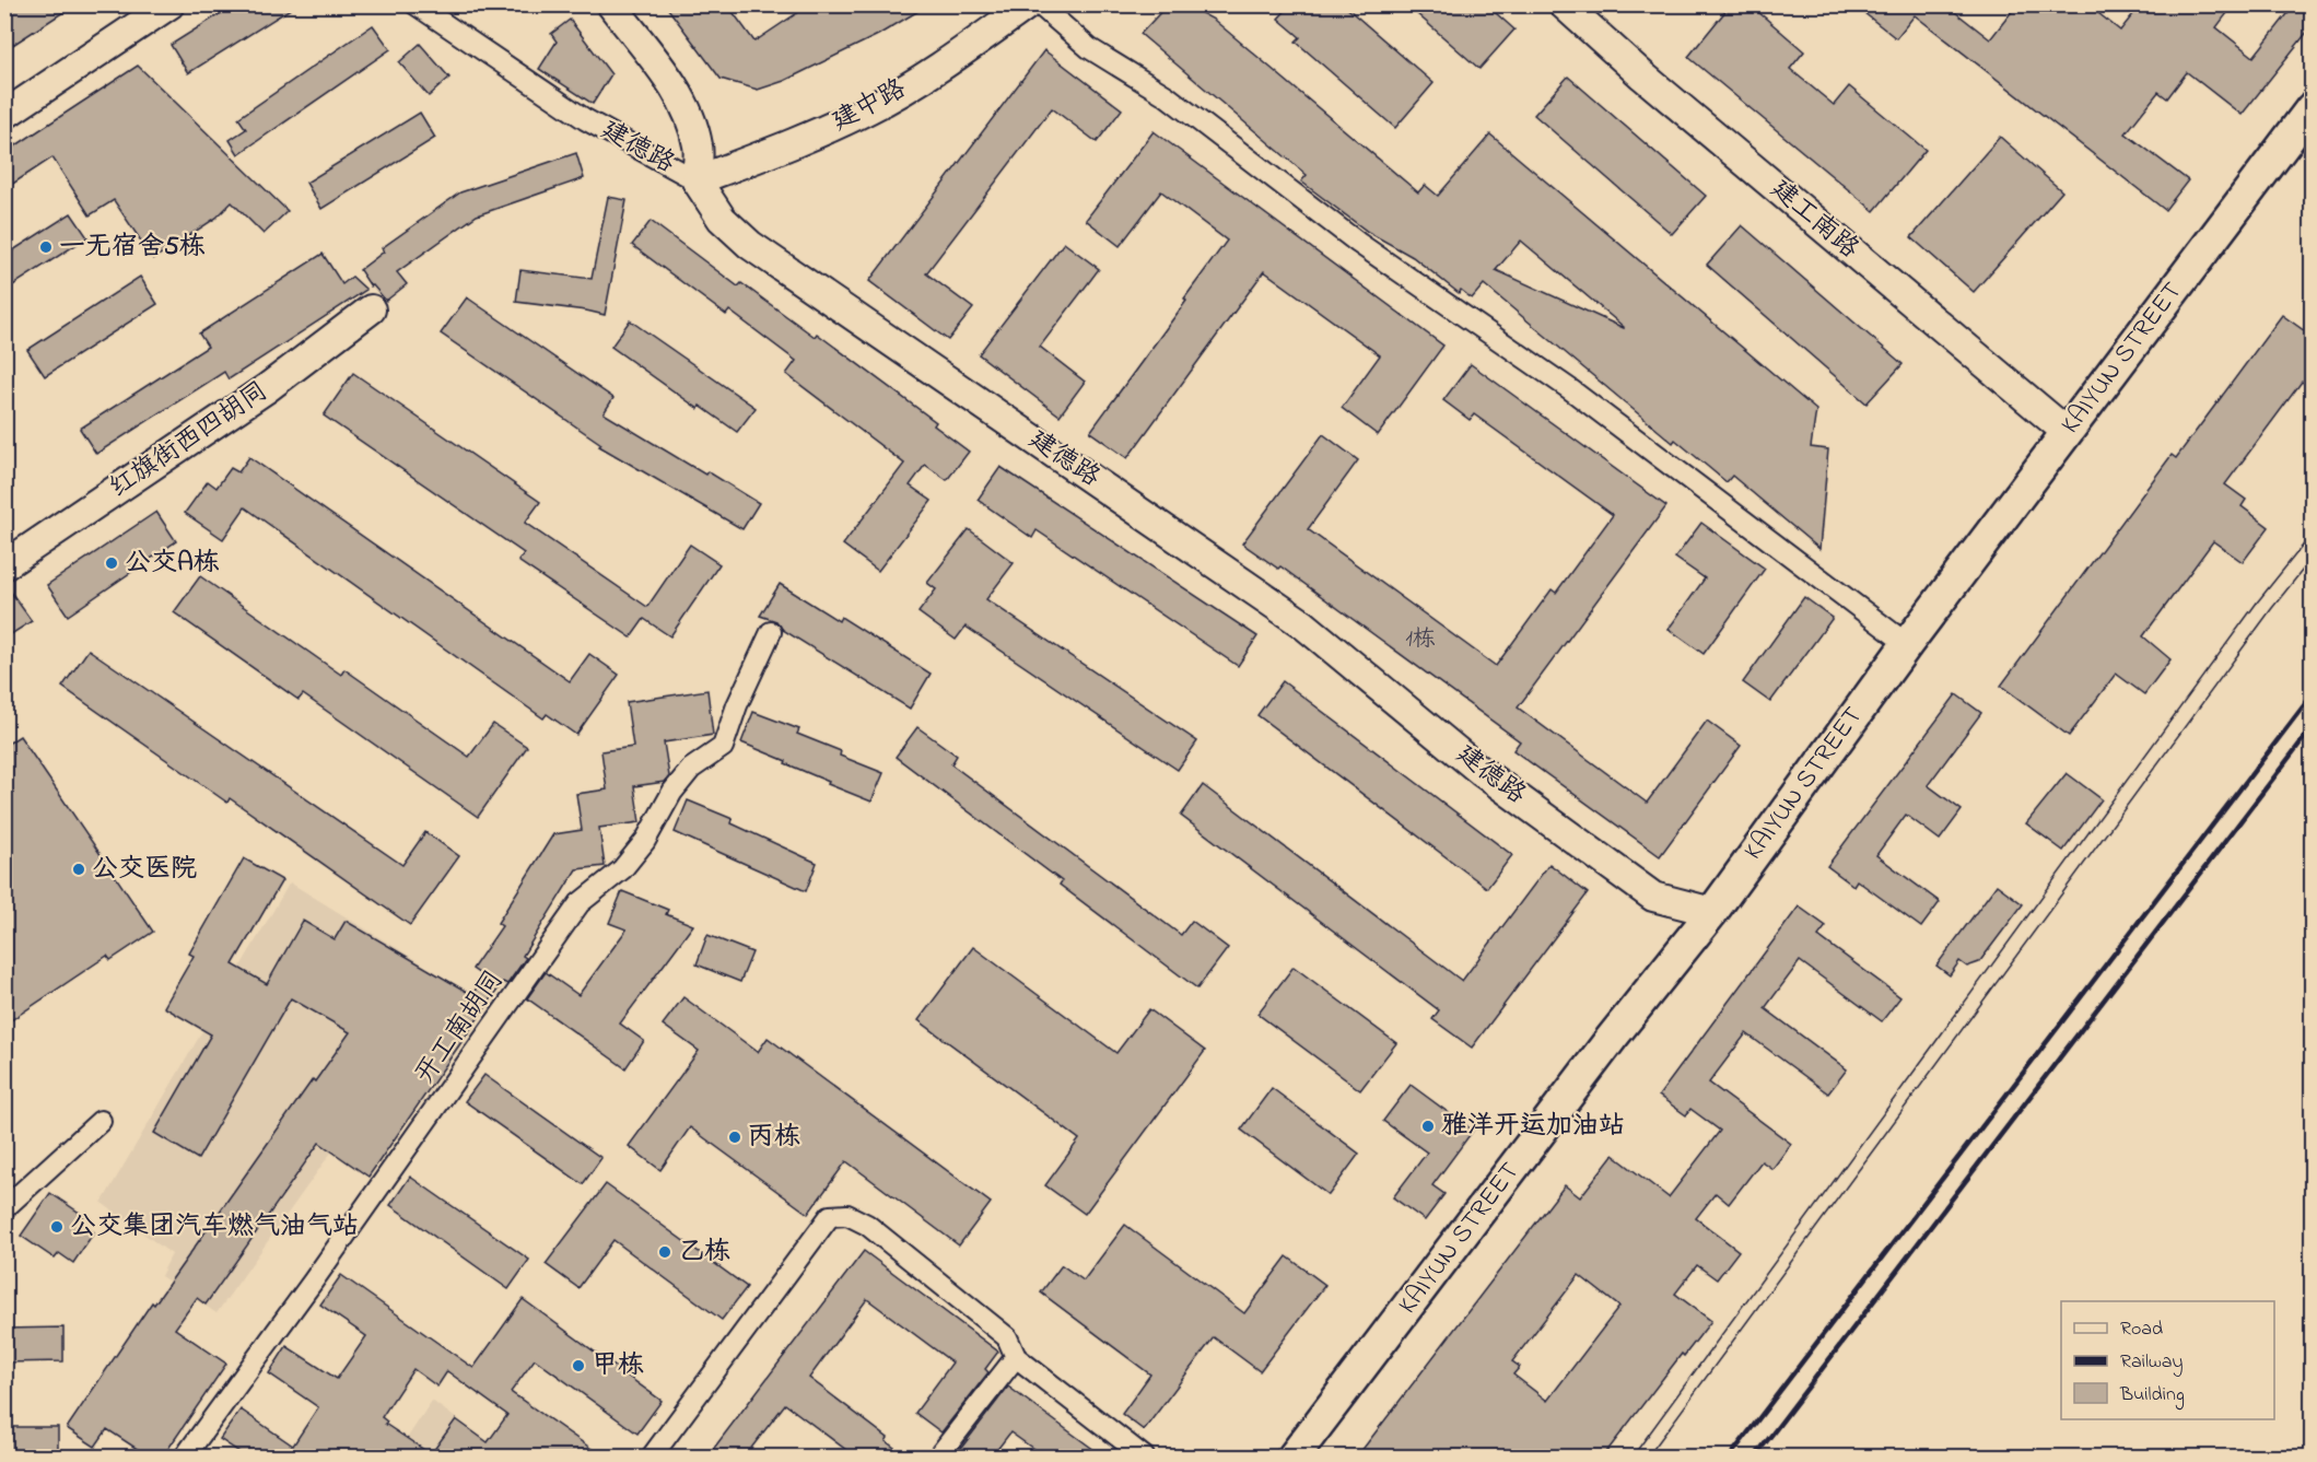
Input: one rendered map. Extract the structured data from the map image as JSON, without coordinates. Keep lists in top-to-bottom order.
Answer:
{
  "streets": {
    "main road": ["KAIYUN STREET"],
    "street": [
      "建中路",
      "建德路",
      "建工南路",
      "红旗街西四胡同",
      "开工南胡同"
    ]
  },
  "crossings": [
    ["建中路", "建德路"],
    ["建德路", "KAIYUN STREET"],
    ["建工南路", "KAIYUN STREET"]
  ],
  "places": [
    "一无宿舍5栋",
    "公交A栋",
    "公交医院",
    "雅洋开运加油站",
    "丙栋",
    "公交集团汽车燃气油气站",
    "乙栋",
    "甲栋"
  ],
  "house_numbers": ["1栋"],
  "legend": ["Road", "Railway", "Building"]
}
